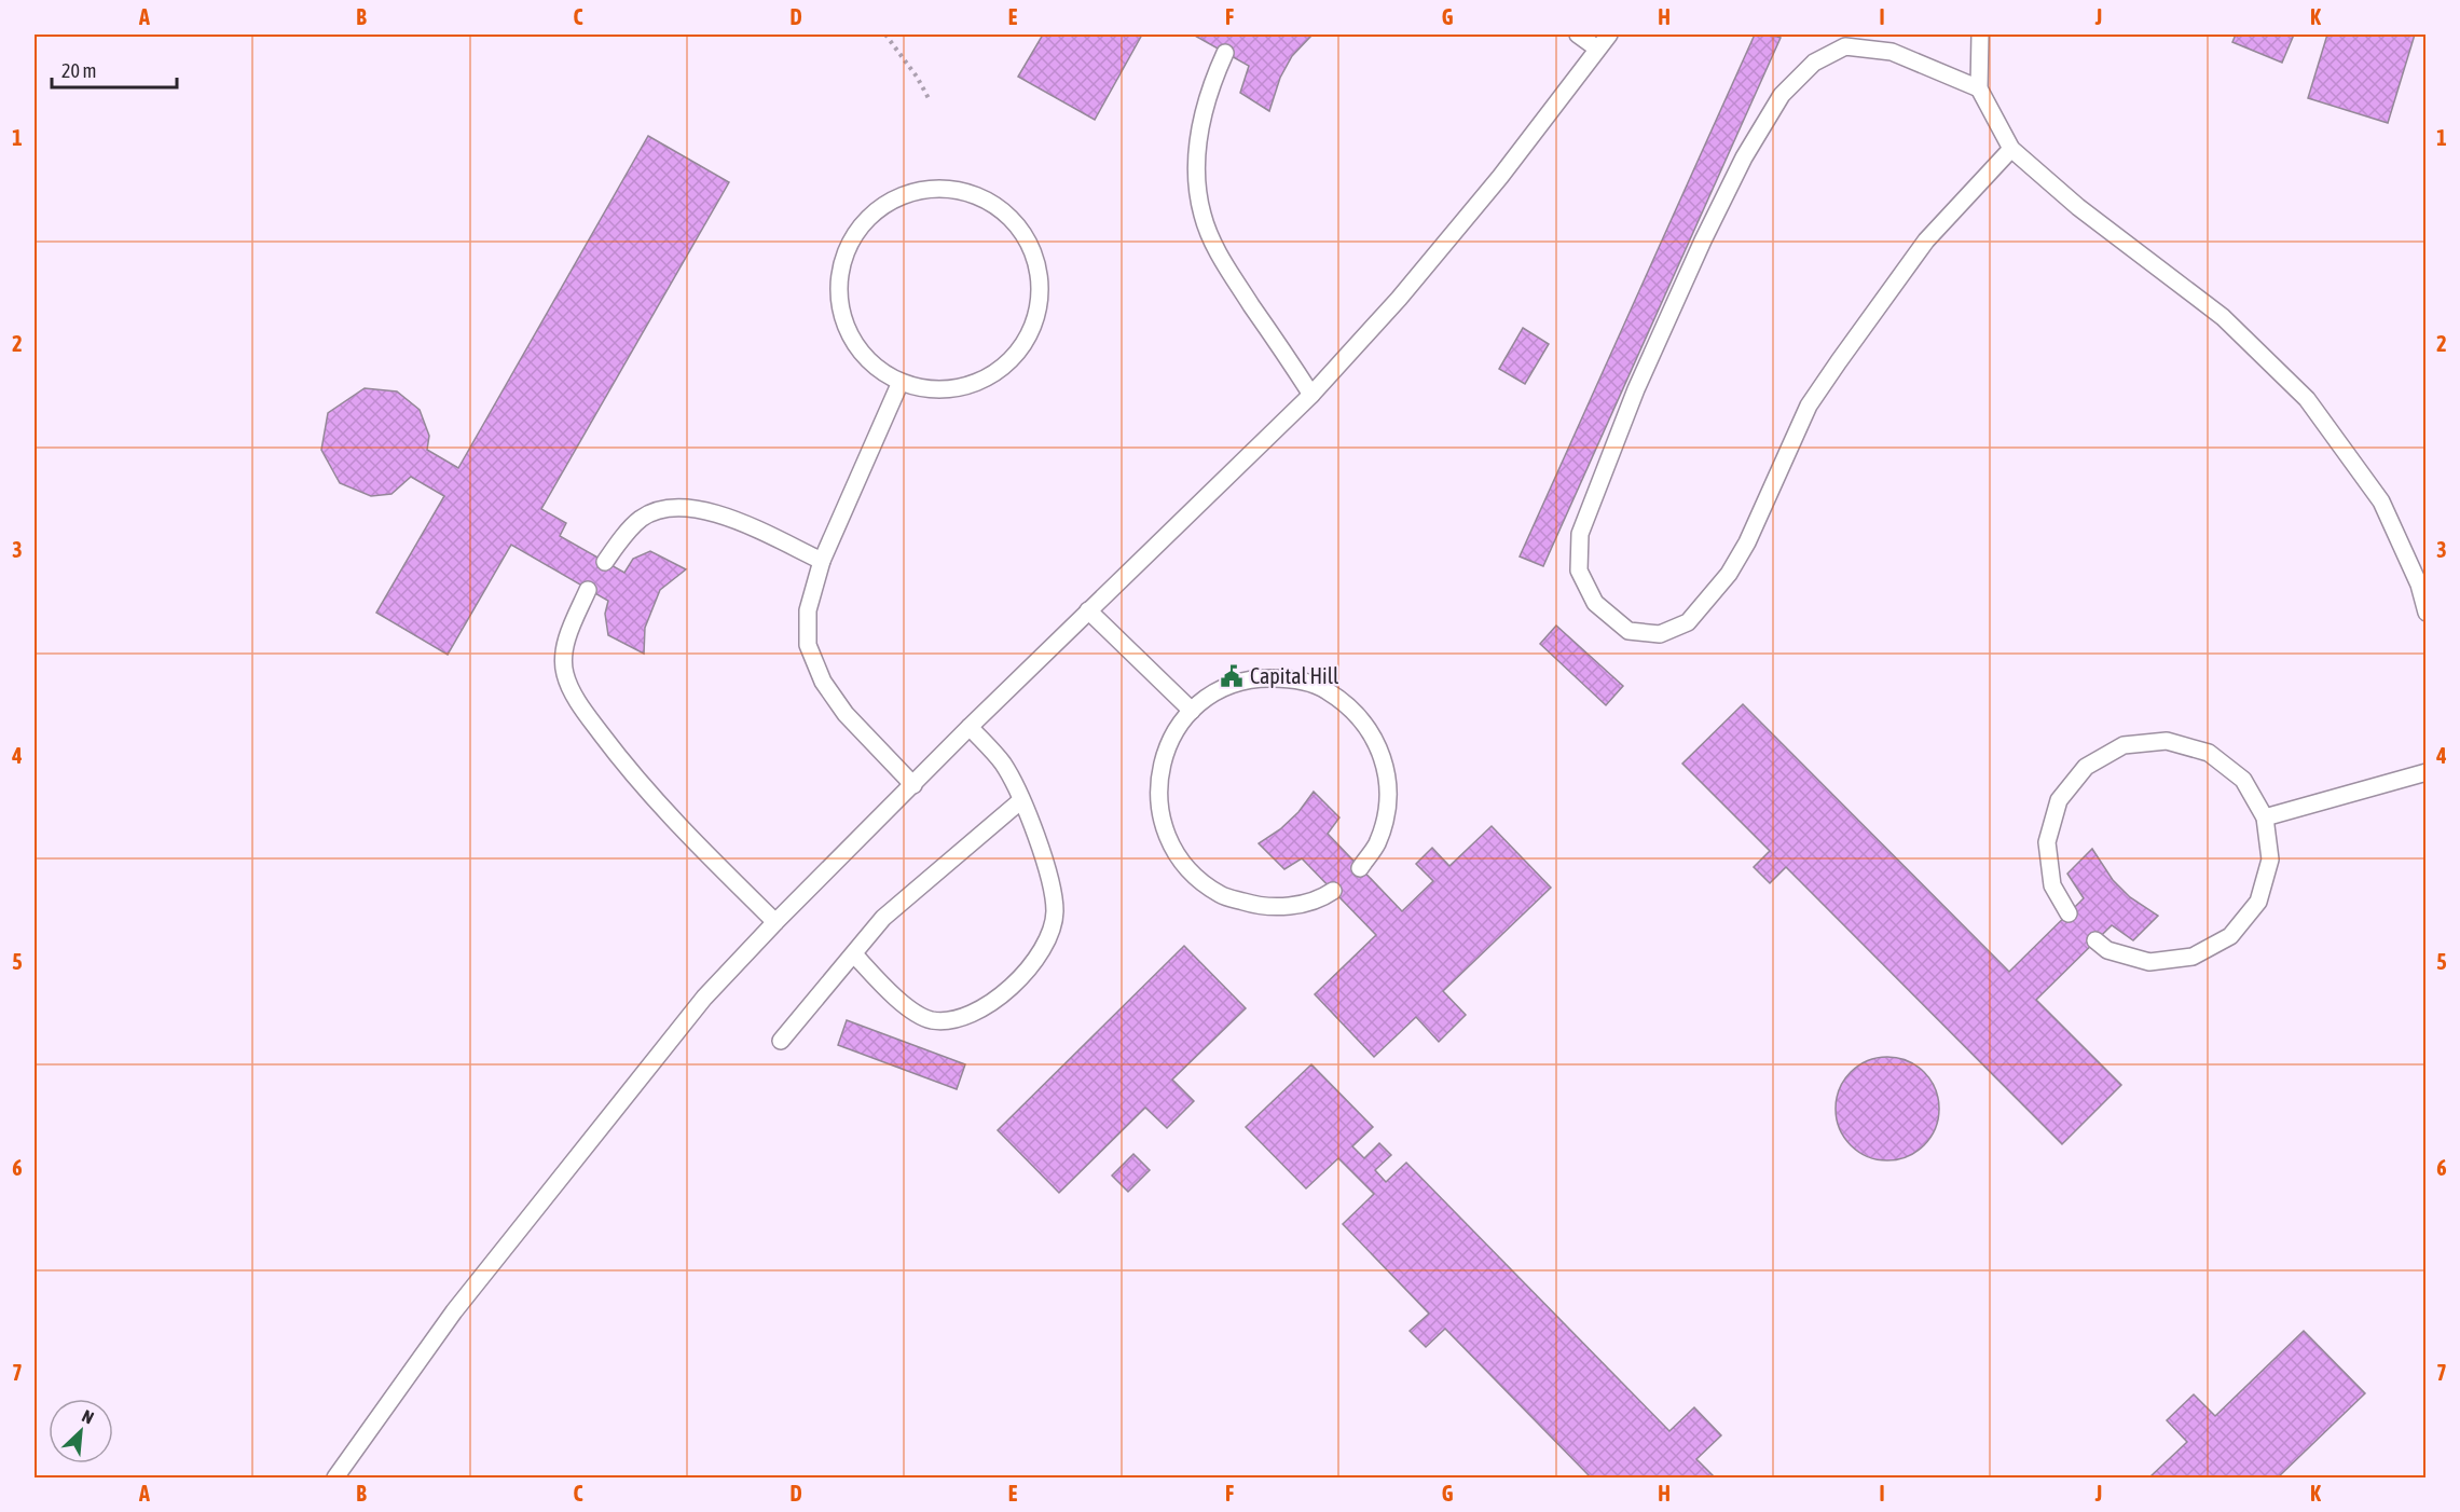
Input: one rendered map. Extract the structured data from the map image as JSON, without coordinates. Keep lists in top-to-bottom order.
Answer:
{
  "places": {
    "public building": ["Capital Hill"]
  },
  "scale_bar": "20 m",
  "north": "top right",
  "grid": {
    "columns": [
      "A",
      "B",
      "C",
      "D",
      "E",
      "F",
      "G",
      "H",
      "I",
      "J",
      "K"
    ],
    "rows": [
      "1",
      "2",
      "3",
      "4",
      "5",
      "6",
      "7"
    ]
  }
}
